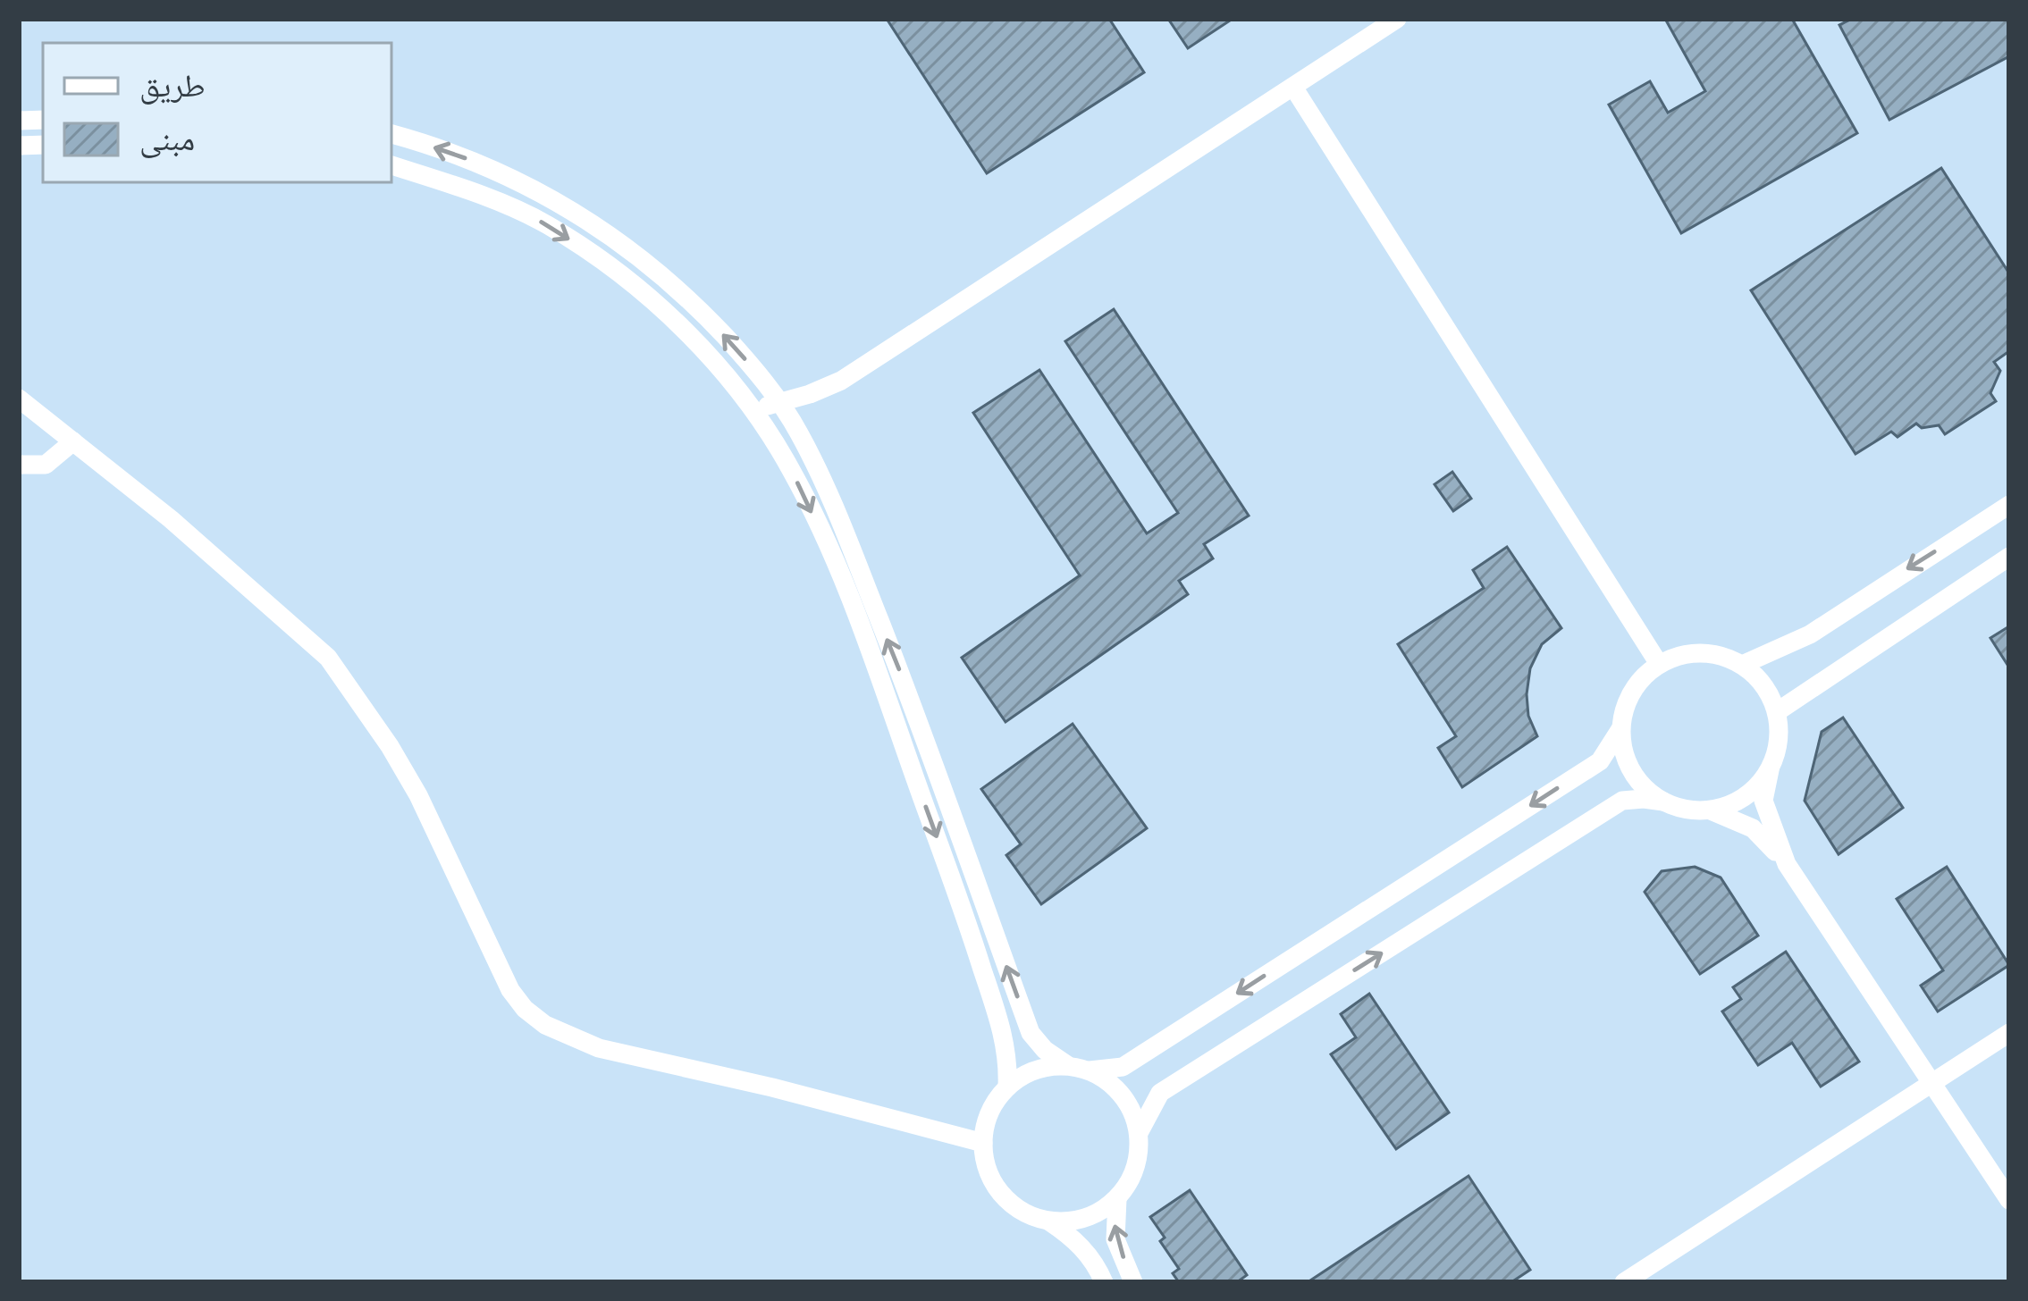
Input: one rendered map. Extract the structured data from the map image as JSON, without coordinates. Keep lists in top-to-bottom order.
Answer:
{
  "legend": ["طريق", "مبنى"]
}
